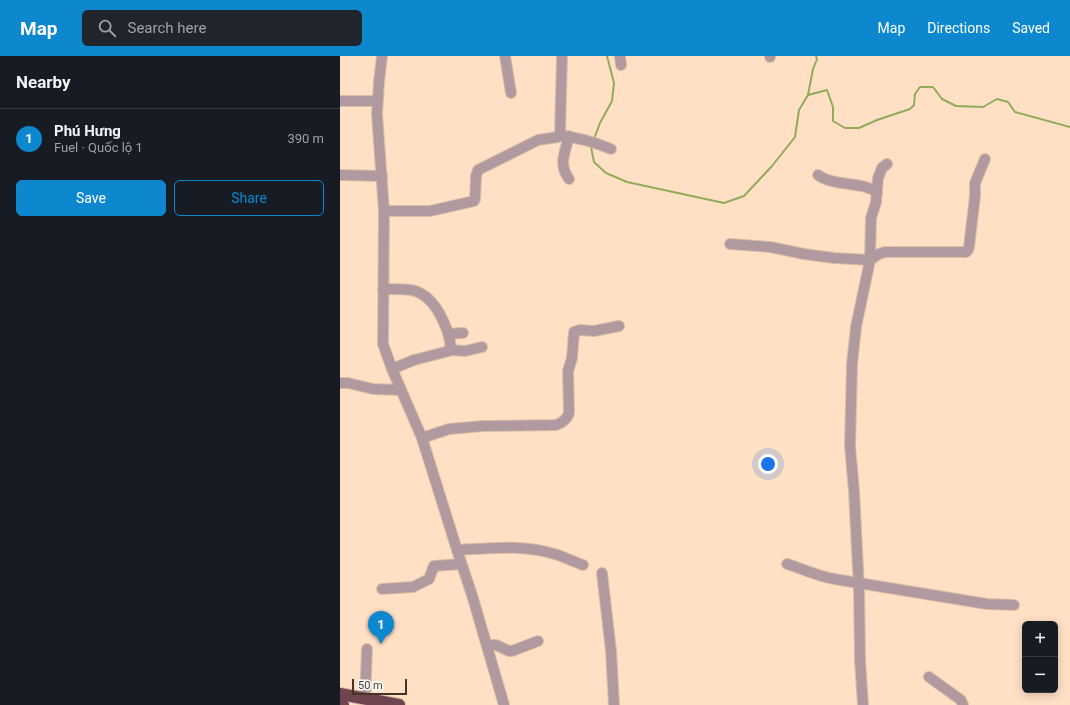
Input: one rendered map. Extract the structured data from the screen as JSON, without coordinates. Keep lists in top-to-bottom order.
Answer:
{
  "scale_bar": "50 m",
  "page": {
    "header": "Map",
    "search": "Search here",
    "nav": ["Map", "Directions", "Saved"],
    "heading": "Nearby",
    "list": [
      {
        "mark": "1",
        "name": "Phú Hưng",
        "note": "Fuel · Quốc lộ 1",
        "value": "390 m"
      }
    ],
    "buttons": ["Save", "Share"],
    "pins": "1",
    "map_buttons": ["+", "−"],
    "scale": "50 m"
  }
}
